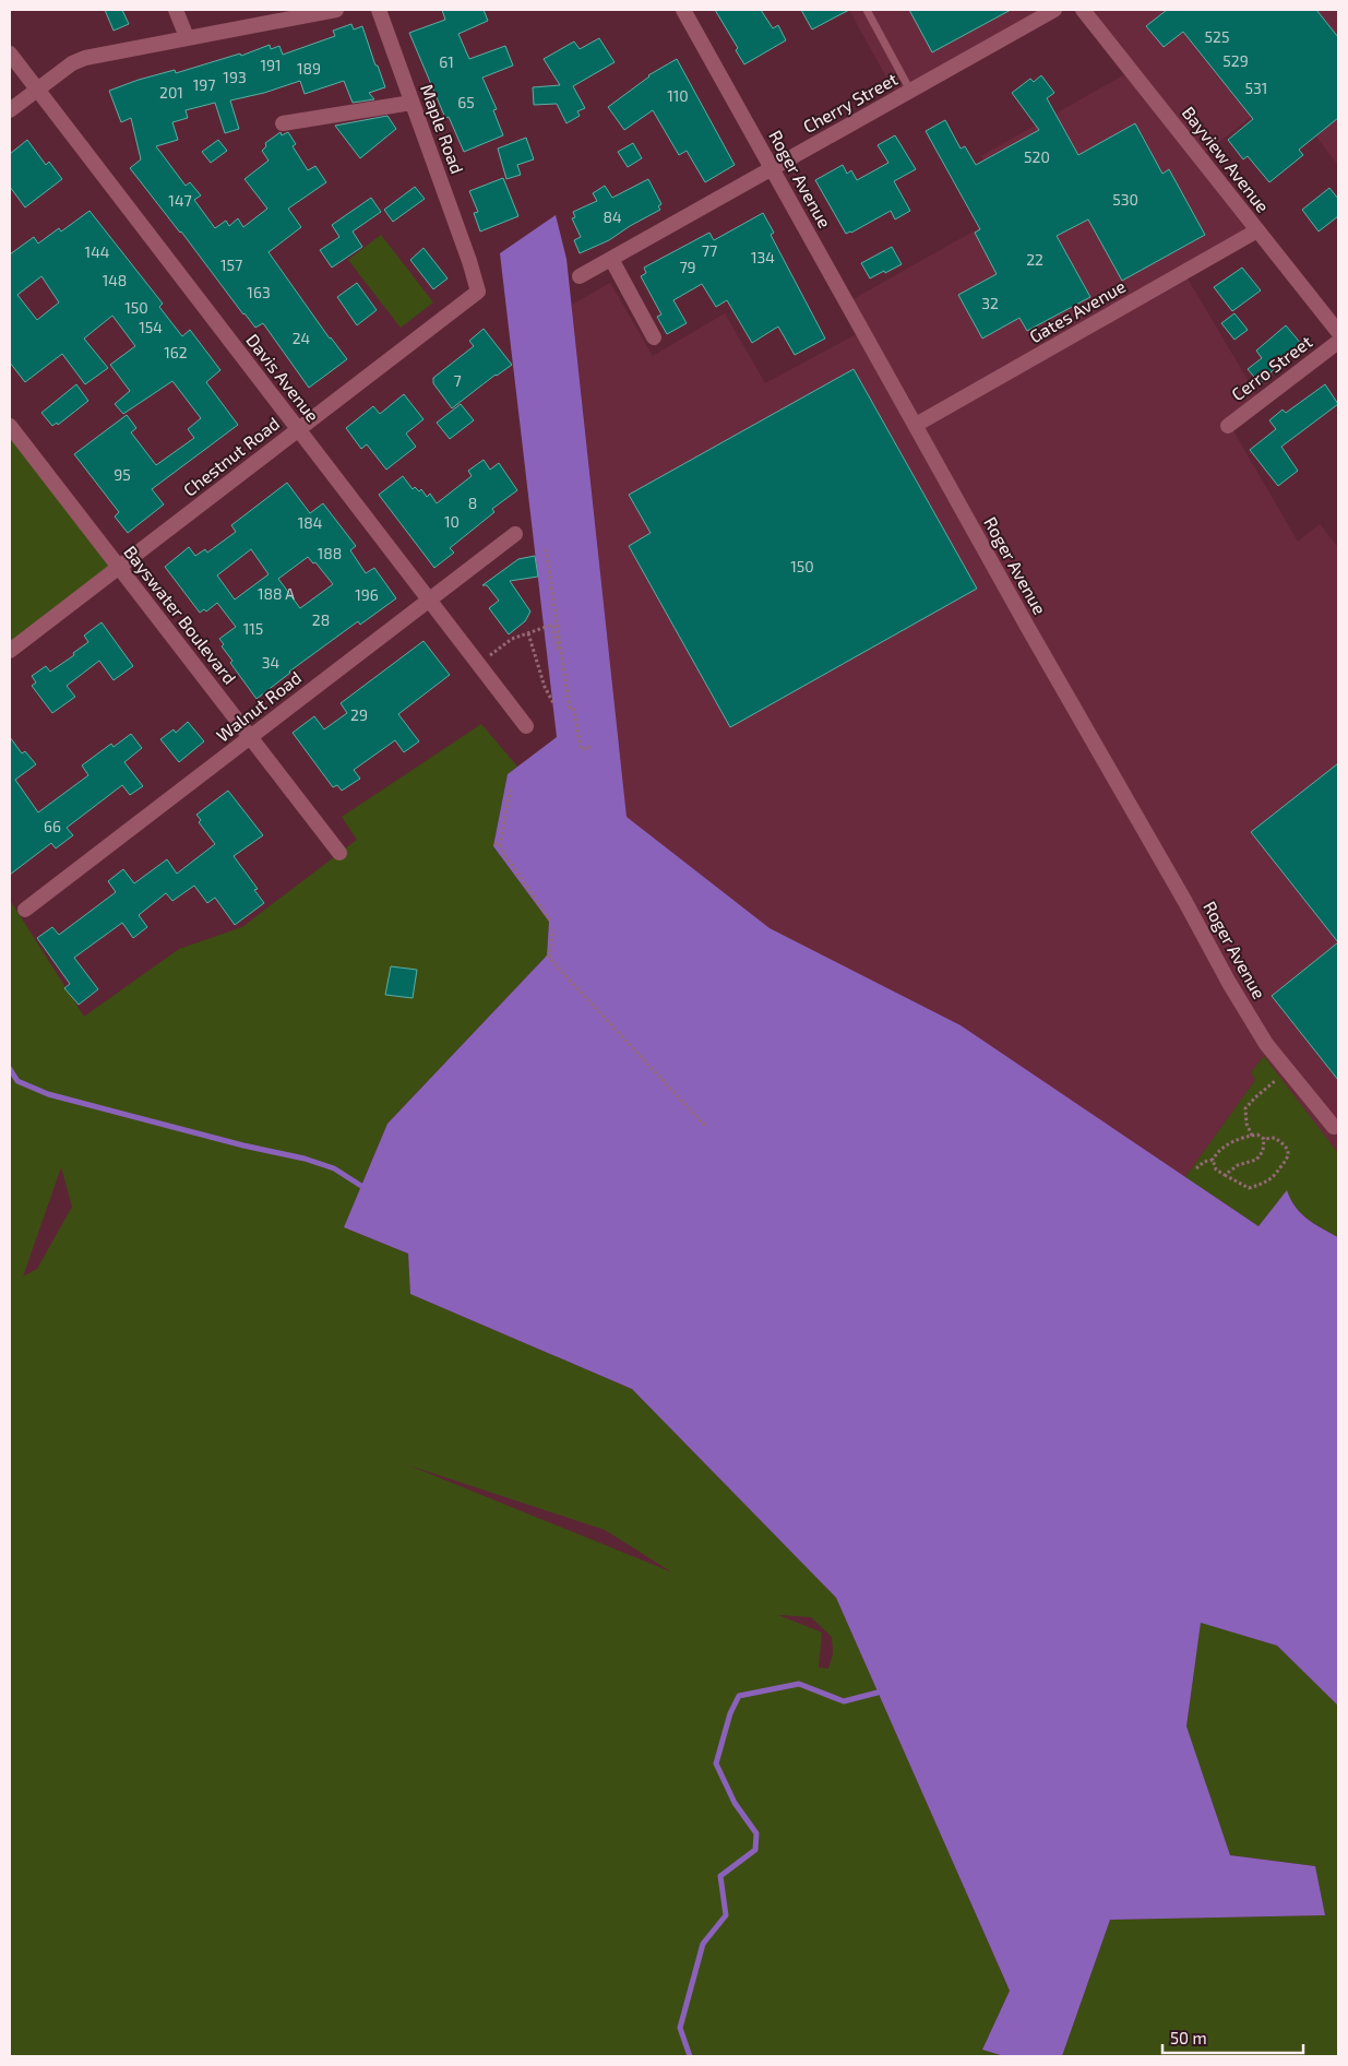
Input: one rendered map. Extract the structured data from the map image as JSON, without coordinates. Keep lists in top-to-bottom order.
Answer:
{
  "streets": {
    "street": [
      "Cherry Street",
      "Maple Road",
      "Bayview Avenue",
      "Roger Avenue",
      "Gates Avenue",
      "Cerro Street",
      "Davis Avenue",
      "Chestnut Road",
      "Bayswater Boulevard",
      "Walnut Road"
    ]
  },
  "crossings": [
    ["Cherry Street", "Roger Avenue"],
    ["Maple Road", "Chestnut Road"],
    ["Bayview Avenue", "Gates Avenue"],
    ["Roger Avenue", "Gates Avenue"],
    ["Davis Avenue", "Chestnut Road"],
    ["Davis Avenue", "Walnut Road"],
    ["Chestnut Road", "Bayswater Boulevard"],
    ["Bayswater Boulevard", "Walnut Road"]
  ],
  "house_numbers": [
    "525",
    "529",
    "61",
    "191",
    "189",
    "193",
    "197",
    "531",
    "201",
    "110",
    "65",
    "520",
    "530",
    "147",
    "84",
    "77",
    "144",
    "134",
    "22",
    "157",
    "79",
    "148",
    "163",
    "32",
    "150",
    "154",
    "24",
    "162",
    "7",
    "95",
    "8",
    "10",
    "184",
    "188",
    "150",
    "188 A",
    "196",
    "28",
    "115",
    "34",
    "29",
    "66"
  ],
  "scale_bar": "50 m"
}
